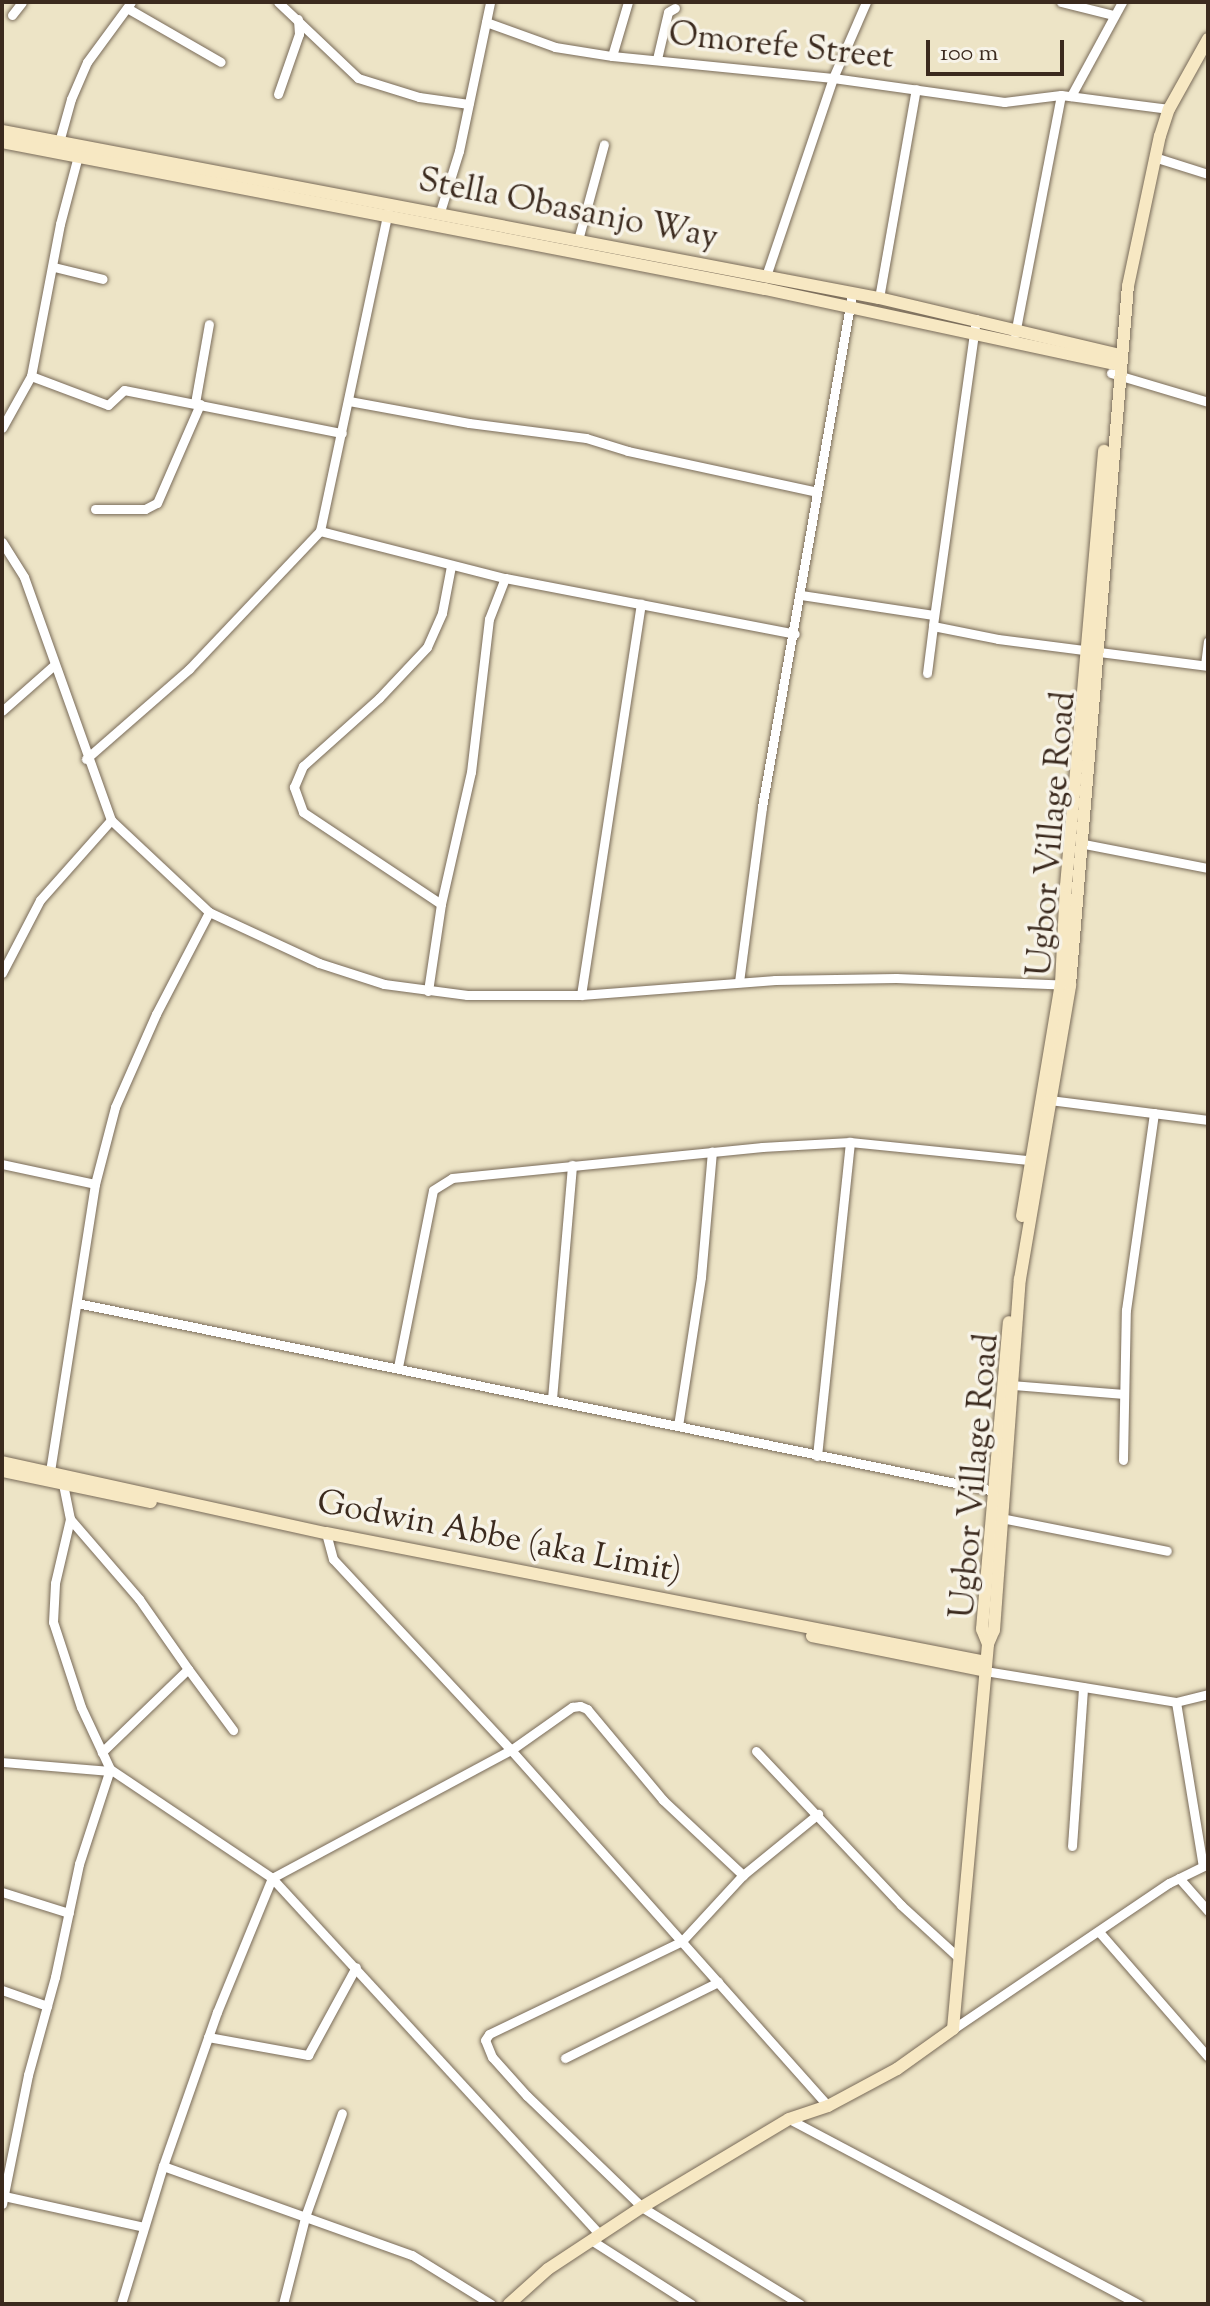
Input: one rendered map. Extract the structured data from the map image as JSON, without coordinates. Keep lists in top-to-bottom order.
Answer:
{
  "streets": {
    "street": [
      "Omorefe Street",
      "Stella Obasanjo Way",
      "Ugbor Village Road",
      "Godwin Abbe (aka Limit)"
    ]
  },
  "crossings": [
    ["Omorefe Street", "Ugbor Village Road"],
    ["Stella Obasanjo Way", "Ugbor Village Road"],
    ["Ugbor Village Road", "Godwin Abbe (aka Limit)"]
  ],
  "scale_bar": "100 m"
}
